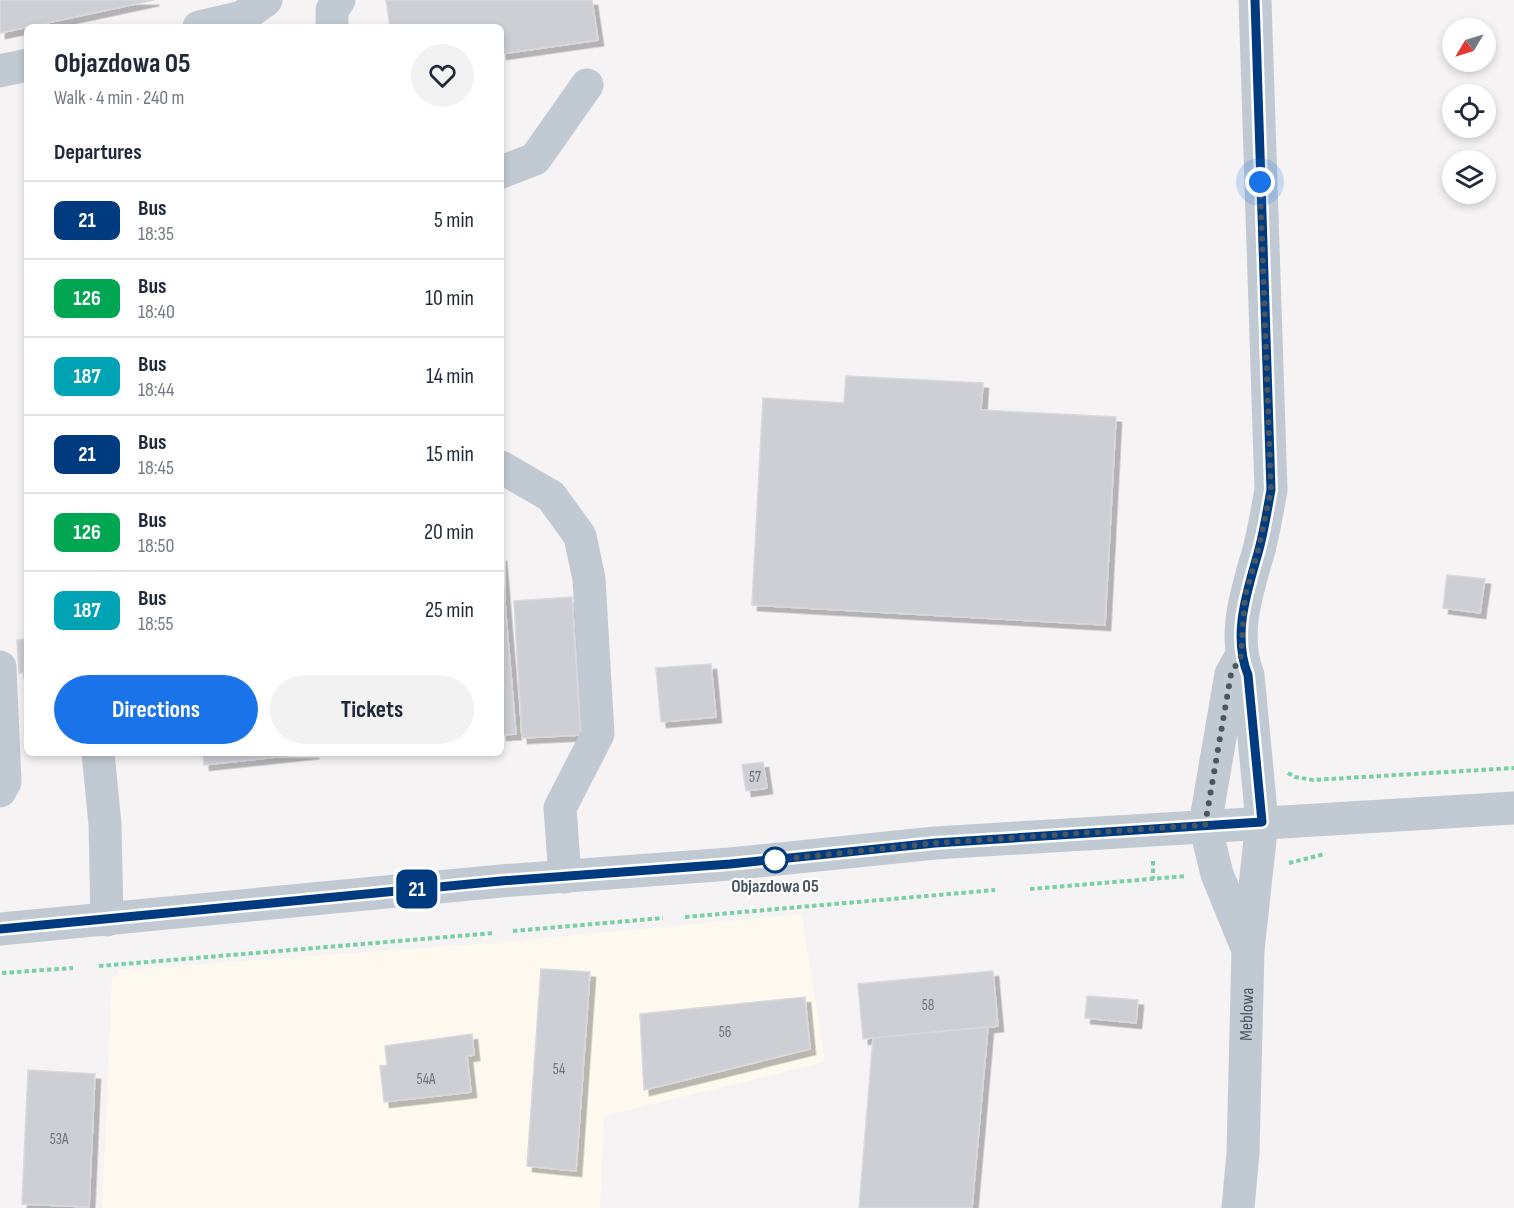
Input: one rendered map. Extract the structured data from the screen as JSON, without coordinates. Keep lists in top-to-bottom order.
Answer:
{
  "streets": {
    "street": ["Meblowa"]
  },
  "places": ["Objazdowa 05"],
  "lines": ["bus line 21"],
  "house_numbers": [
    "57",
    "58",
    "56",
    "54",
    "54A",
    "53A"
  ],
  "north": "bottom left",
  "page": {
    "on_map": "21",
    "heading": [
      ["Objazdowa 05", "Walk · 4 min · 240 m"],
      "Departures"
    ],
    "list": [
      {
        "mark": "21",
        "name": "Bus",
        "note": "18:35",
        "value": "5 min"
      },
      {
        "mark": "126",
        "name": "Bus",
        "note": "18:40",
        "value": "10 min"
      },
      {
        "mark": "187",
        "name": "Bus",
        "note": "18:44",
        "value": "14 min"
      },
      {
        "mark": "21",
        "name": "Bus",
        "note": "18:45",
        "value": "15 min"
      },
      {
        "mark": "126",
        "name": "Bus",
        "note": "18:50",
        "value": "20 min"
      },
      {
        "mark": "187",
        "name": "Bus",
        "note": "18:55",
        "value": "25 min"
      }
    ],
    "buttons": ["Directions", "Tickets"]
  }
}
